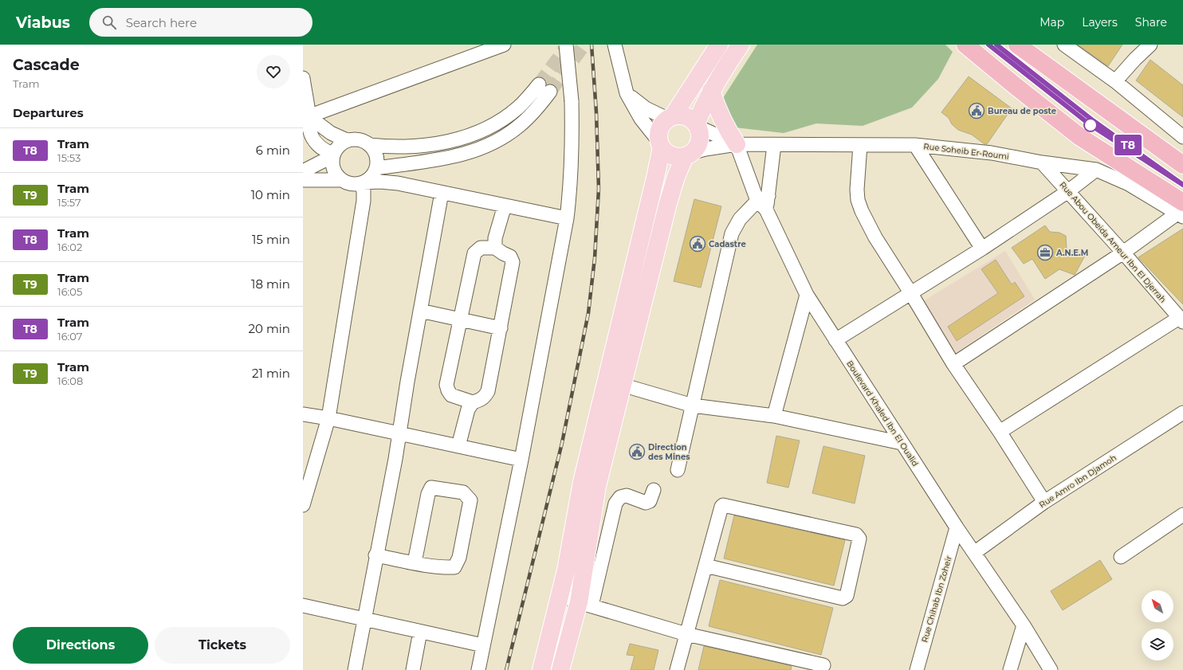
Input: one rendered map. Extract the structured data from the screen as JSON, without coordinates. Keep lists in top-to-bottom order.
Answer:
{
  "streets": {
    "street": [
      "Rue Soheib Er-Roumi",
      "Rue Abou Obeida Ameur Ibn El Djerrah",
      "Boulevard Khaled Ibn El Oualid",
      "Rue Amro Ibn Djamoh",
      "Rue Chihab Ibn Zoheir"
    ]
  },
  "crossings": [
    ["Rue Soheib Er-Roumi", "Rue Abou Obeida Ameur Ibn El Djerrah"],
    ["Rue Soheib Er-Roumi", "Boulevard Khaled Ibn El Oualid"],
    ["Boulevard Khaled Ibn El Oualid", "Rue Amro Ibn Djamoh"],
    ["Boulevard Khaled Ibn El Oualid", "Rue Chihab Ibn Zoheir"]
  ],
  "places": {
    "public building": ["Bureau de poste", "Cadastre", "Direction des Mines"],
    "office": ["A.N.E.M"]
  },
  "lines": ["tram line T8"],
  "north": "top left",
  "page": {
    "header": "Viabus",
    "search": "Search here",
    "nav": ["Map", "Layers", "Share"],
    "heading": [
      ["Cascade", "Tram"],
      "Departures"
    ],
    "on_map": "T8",
    "list": [
      {
        "mark": "T8",
        "name": "Tram",
        "note": "15:53",
        "value": "6 min"
      },
      {
        "mark": "T9",
        "name": "Tram",
        "note": "15:57",
        "value": "10 min"
      },
      {
        "mark": "T8",
        "name": "Tram",
        "note": "16:02",
        "value": "15 min"
      },
      {
        "mark": "T9",
        "name": "Tram",
        "note": "16:05",
        "value": "18 min"
      },
      {
        "mark": "T8",
        "name": "Tram",
        "note": "16:07",
        "value": "20 min"
      },
      {
        "mark": "T9",
        "name": "Tram",
        "note": "16:08",
        "value": "21 min"
      }
    ],
    "buttons": ["Directions", "Tickets"]
  }
}
